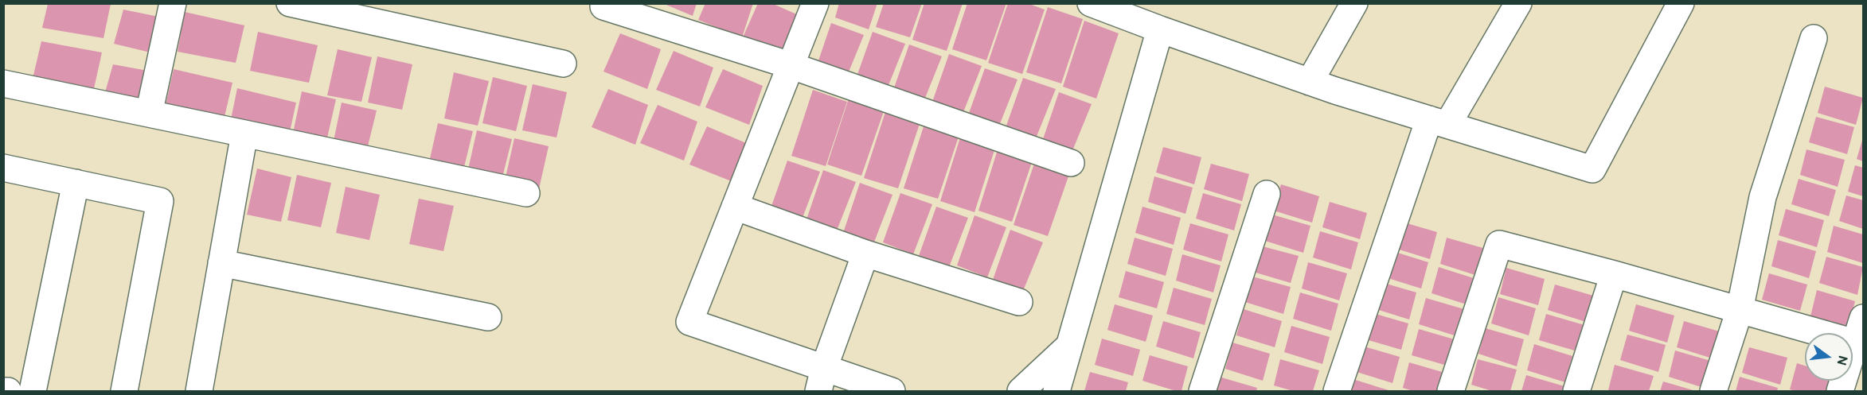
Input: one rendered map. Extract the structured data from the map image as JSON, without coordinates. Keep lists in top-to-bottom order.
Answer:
{
  "north": "right"
}
